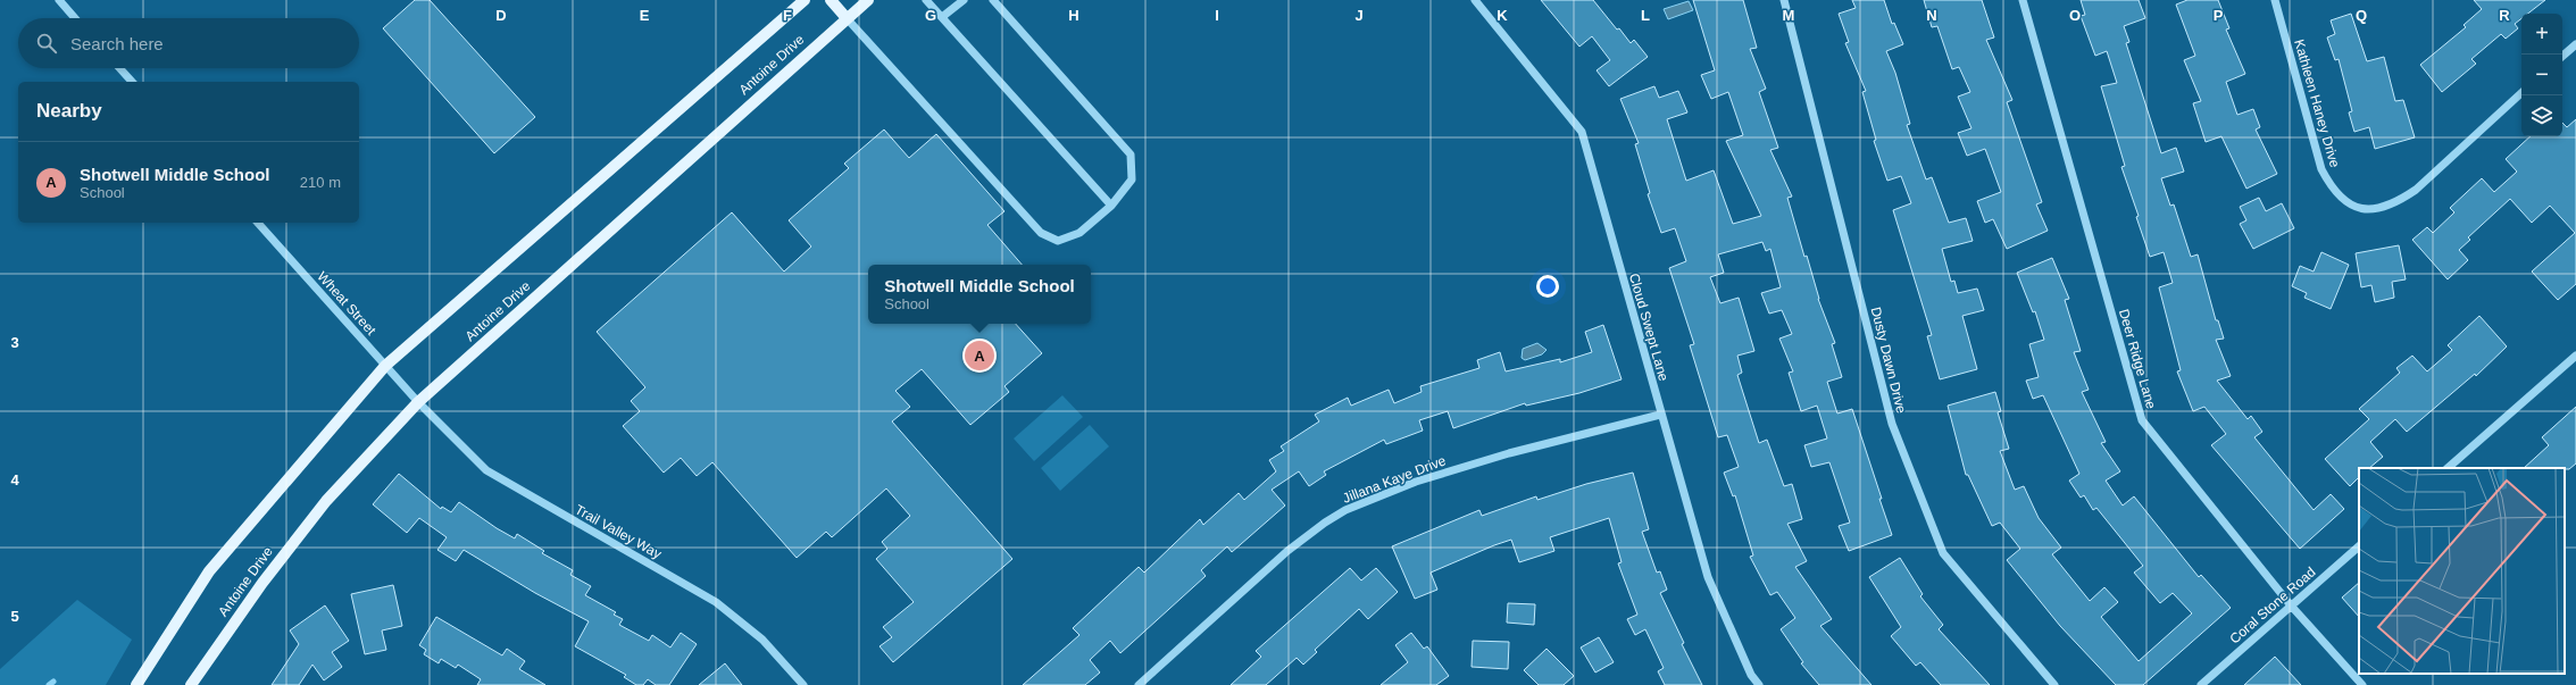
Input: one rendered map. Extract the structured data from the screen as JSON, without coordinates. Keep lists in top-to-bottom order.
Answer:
{
  "streets": {
    "main road": ["Antoine Drive"],
    "street": [
      "Kathleen Haney Drive",
      "Wheat Street",
      "Cloud Swept Lane",
      "Deer Ridge Lane",
      "Dusty Dawn Drive",
      "Jillana Kaye Drive",
      "Trail Valley Way",
      "Coral Stone Road"
    ]
  },
  "crossings": [
    ["Antoine Drive", "Wheat Street"],
    ["Antoine Drive", "Trail Valley Way"],
    ["Wheat Street", "Trail Valley Way"],
    ["Cloud Swept Lane", "Jillana Kaye Drive"],
    ["Deer Ridge Lane", "Coral Stone Road"]
  ],
  "page": {
    "map_buttons": ["+", "−"],
    "search": "Search here",
    "heading": "Nearby",
    "list": [
      {
        "mark": "A",
        "name": "Shotwell Middle School",
        "note": "School",
        "value": "210 m"
      }
    ],
    "popup": ["Shotwell Middle School", "School"],
    "pins": "A"
  },
  "grid": {
    "columns": [
      "D",
      "E",
      "F",
      "G",
      "H",
      "I",
      "J",
      "K",
      "L",
      "M",
      "N",
      "O",
      "P",
      "Q",
      "R"
    ],
    "rows": ["3", "4", "5"]
  }
}
